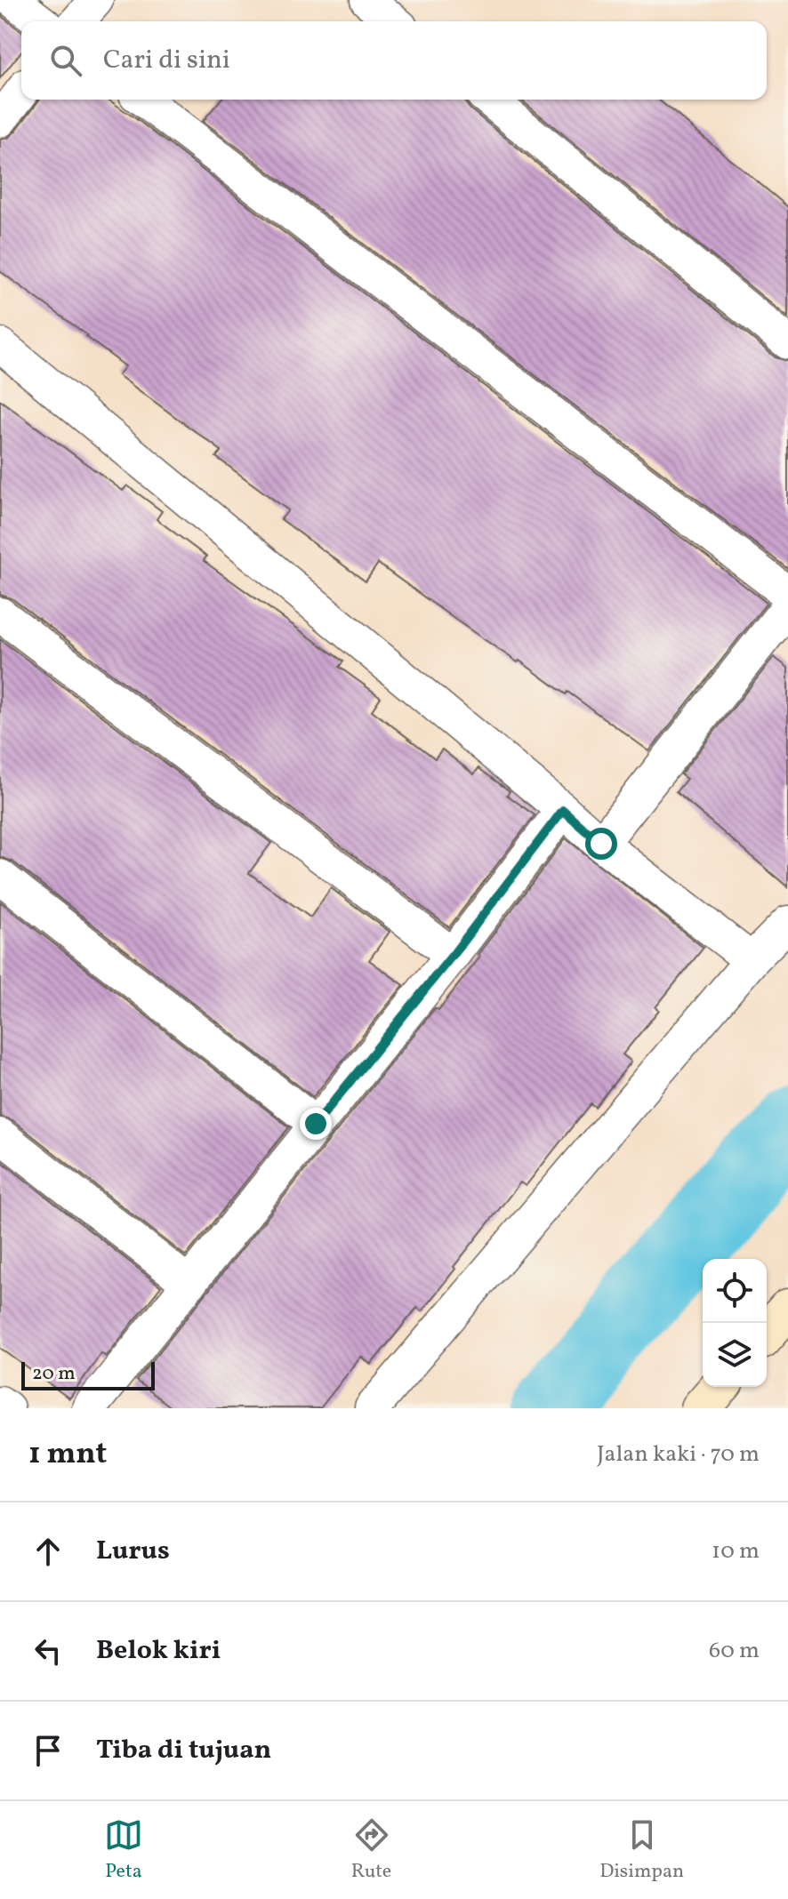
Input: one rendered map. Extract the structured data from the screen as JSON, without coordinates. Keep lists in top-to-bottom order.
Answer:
{
  "scale_bar": "20 m",
  "page": {
    "search": "Cari di sini",
    "scale": "20 m",
    "heading": ["1 mnt", "Jalan kaki · 70 m"],
    "list": [
      ["Lurus", "10 m"],
      ["Belok kiri", "60 m"],
      "Tiba di tujuan"
    ],
    "nav": ["Peta", "Rute", "Disimpan"]
  }
}
